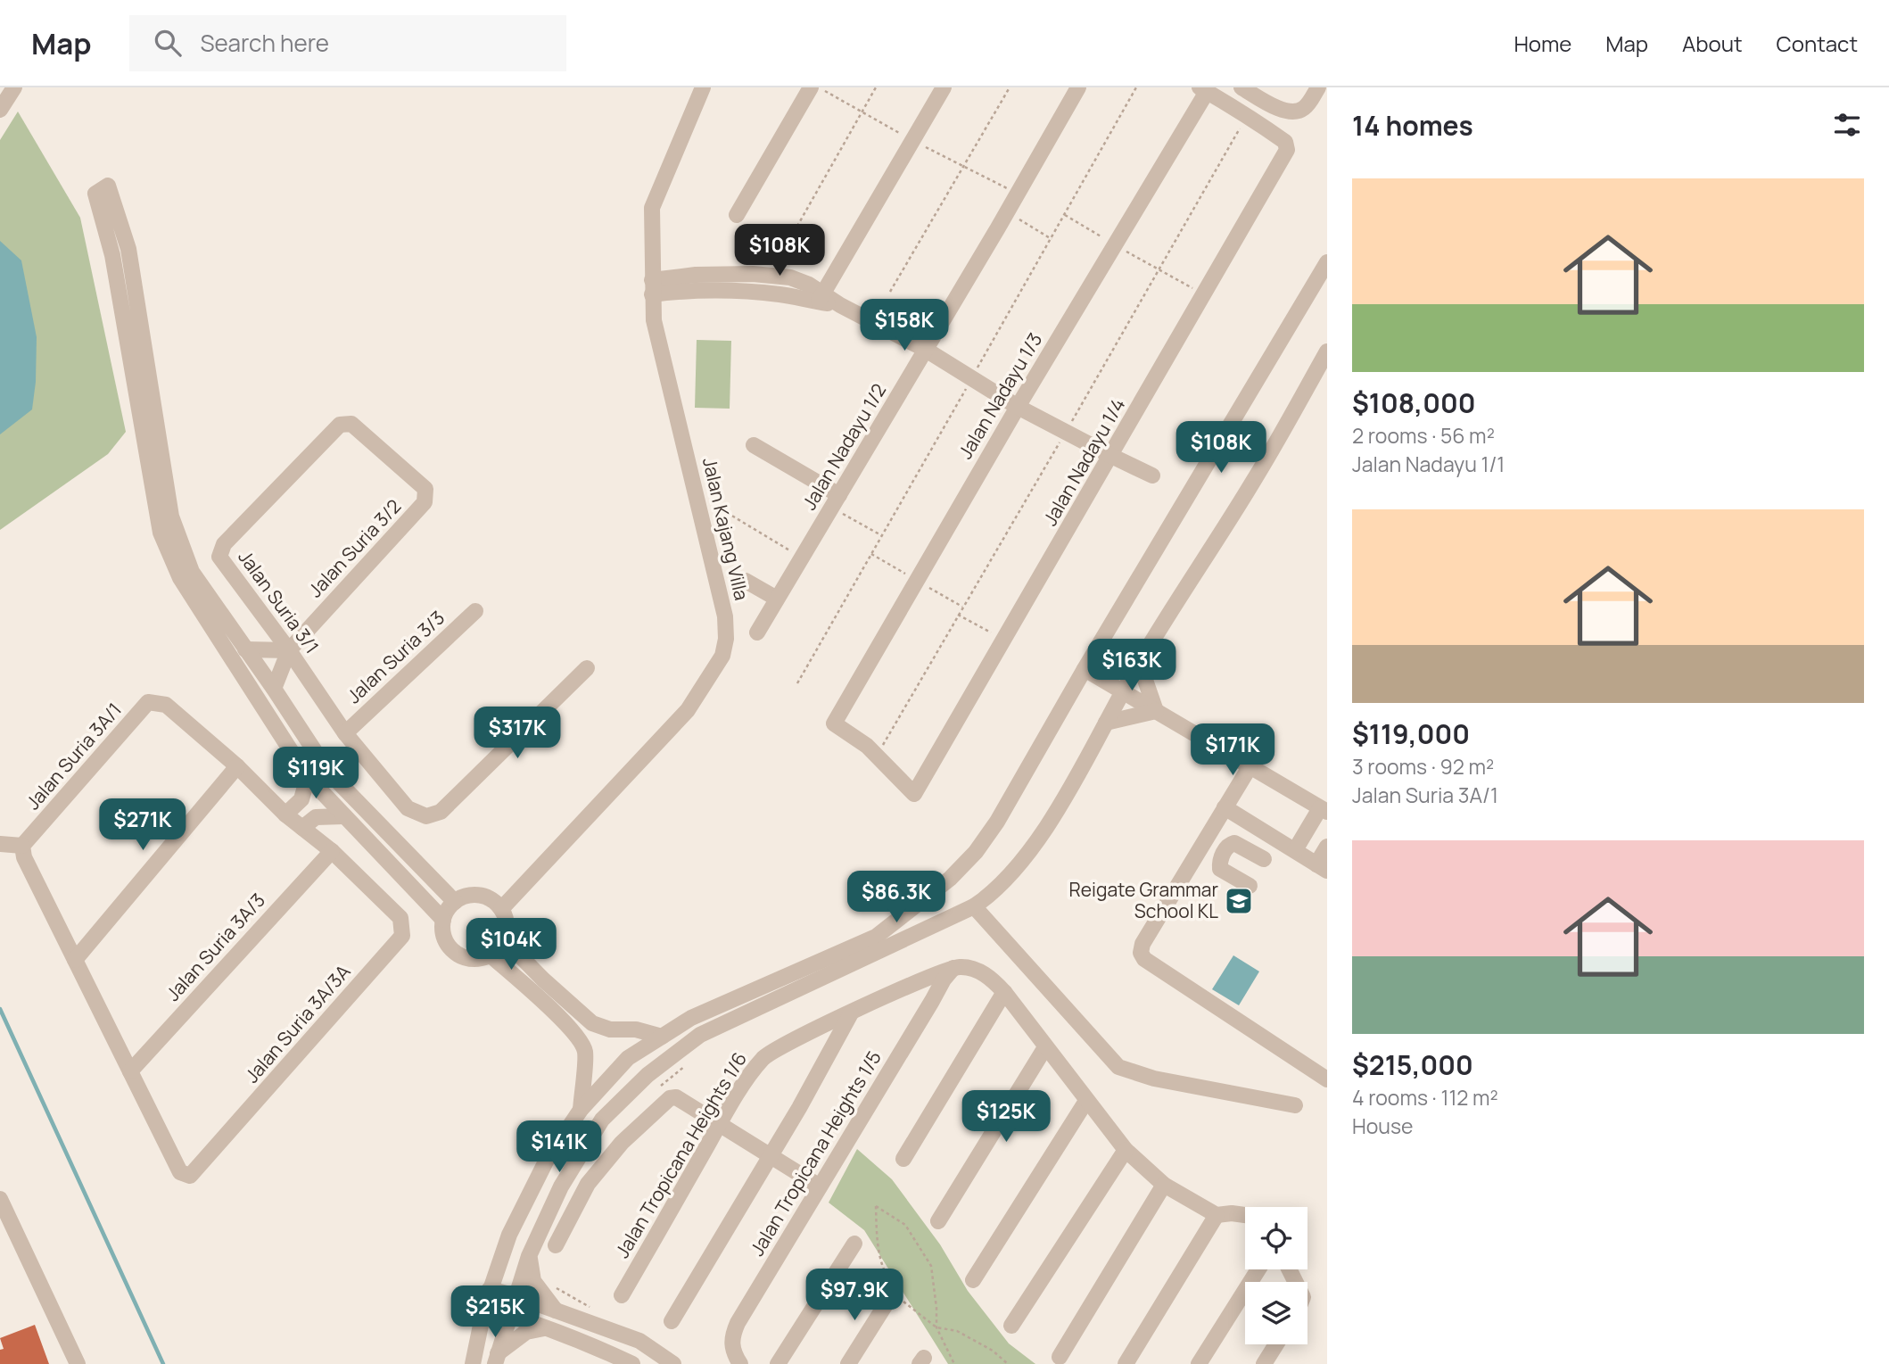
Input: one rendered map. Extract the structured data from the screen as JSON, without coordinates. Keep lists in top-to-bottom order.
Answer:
{
  "streets": {
    "street": [
      "Jalan Nadayu 1/3",
      "Jalan Nadayu 1/2",
      "Jalan Nadayu 1/4",
      "Jalan Kajang Villa",
      "Jalan Suria 3/2",
      "Jalan Suria 3/1",
      "Jalan Suria 3/3",
      "Jalan Suria 3A/1",
      "Jalan Suria 3A/3",
      "Jalan Suria 3A/3A",
      "Jalan Tropicana Heights 1/5",
      "Jalan Tropicana Heights 1/6"
    ]
  },
  "crossings": [
    ["Jalan Nadayu 1/3", "Jalan Nadayu 1/4"],
    ["Jalan Suria 3/2", "Jalan Suria 3/1"],
    ["Jalan Suria 3/1", "Jalan Suria 3/3"],
    ["Jalan Suria 3A/1", "Jalan Suria 3A/3A"],
    ["Jalan Suria 3A/3", "Jalan Suria 3A/3A"],
    ["Jalan Tropicana Heights 1/5", "Jalan Tropicana Heights 1/6"]
  ],
  "places": {
    "school or university": ["Reigate Grammar School KL"]
  },
  "page": {
    "header": "Map",
    "search": "Search here",
    "nav": [
      "Home",
      "Map",
      "About",
      "Contact"
    ],
    "heading": "14 homes",
    "list": [
      {
        "name": "$108,000",
        "note": "2 rooms · 56 m² · Jalan Nadayu 1/1"
      },
      {
        "name": "$119,000",
        "note": "3 rooms · 92 m² · Jalan Suria 3A/1"
      },
      {
        "name": "$215,000",
        "note": "4 rooms · 112 m² · House"
      }
    ],
    "price": [
      "$108K",
      "$158K",
      "$108K",
      "$163K",
      "$317K",
      "$171K",
      "$119K",
      "$271K",
      "$86.3K",
      "$104K",
      "$125K",
      "$141K",
      "$97.9K",
      "$215K"
    ]
  }
}
